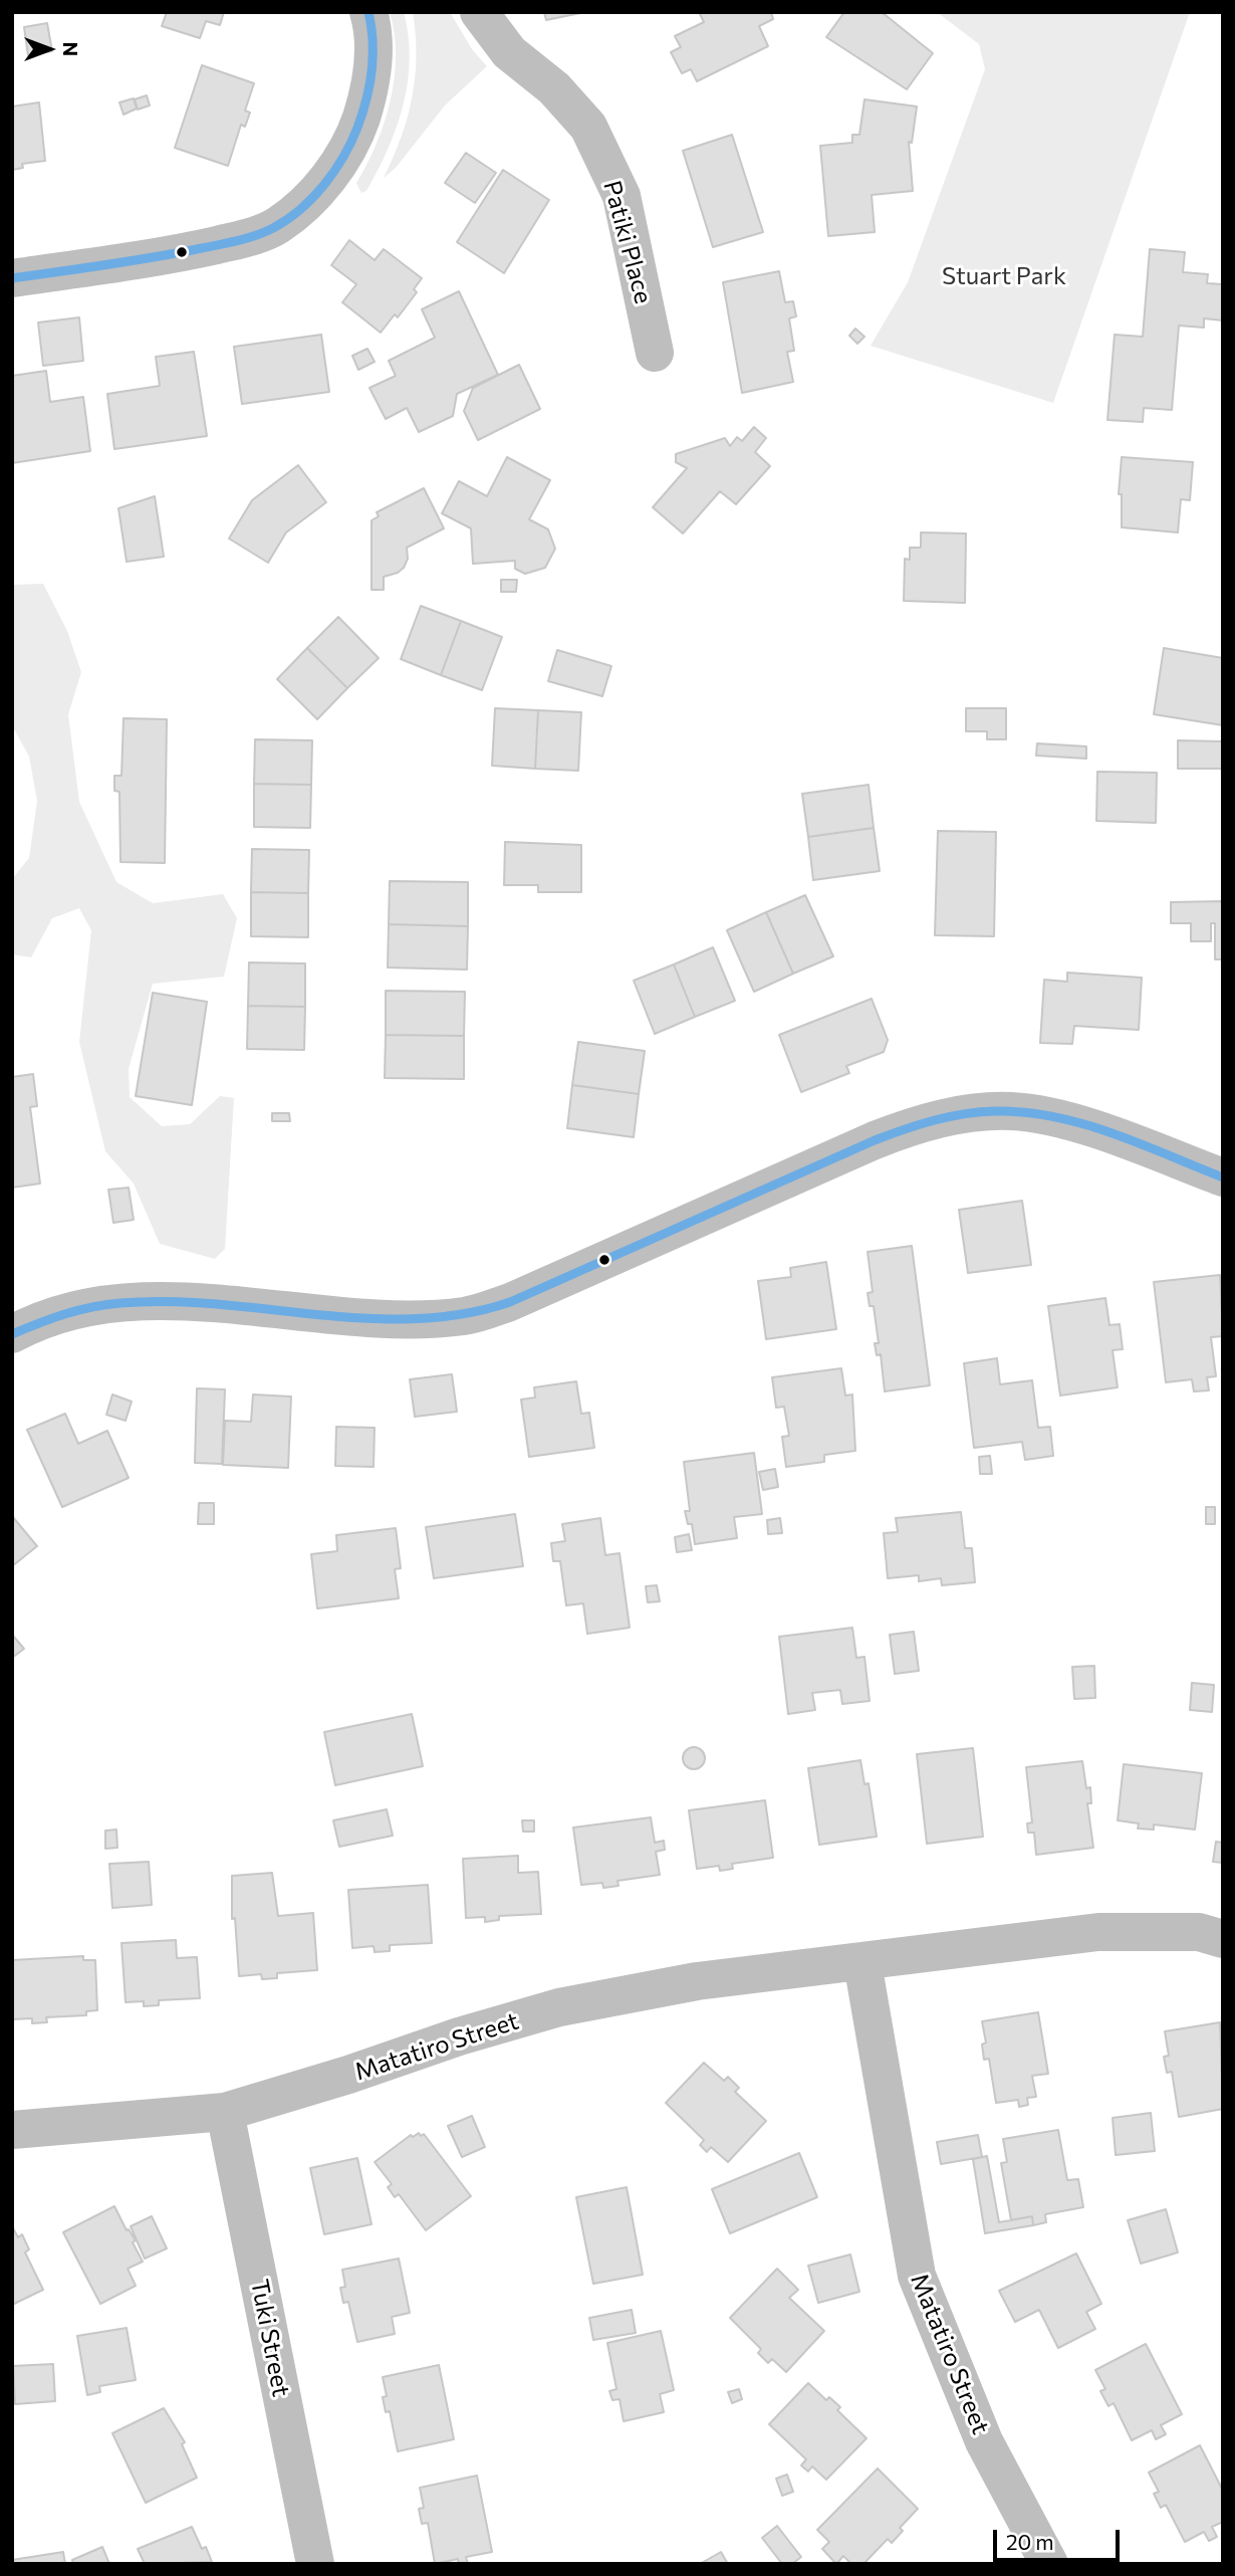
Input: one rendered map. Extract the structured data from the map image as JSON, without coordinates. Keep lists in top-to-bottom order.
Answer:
{
  "streets": {
    "street": ["Patiki Place", "Matatiro Street", "Tuki Street"]
  },
  "crossings": [
    ["Matatiro Street", "Tuki Street"]
  ],
  "parks": ["Stuart Park"],
  "scale_bar": "20 m",
  "north": "right"
}
